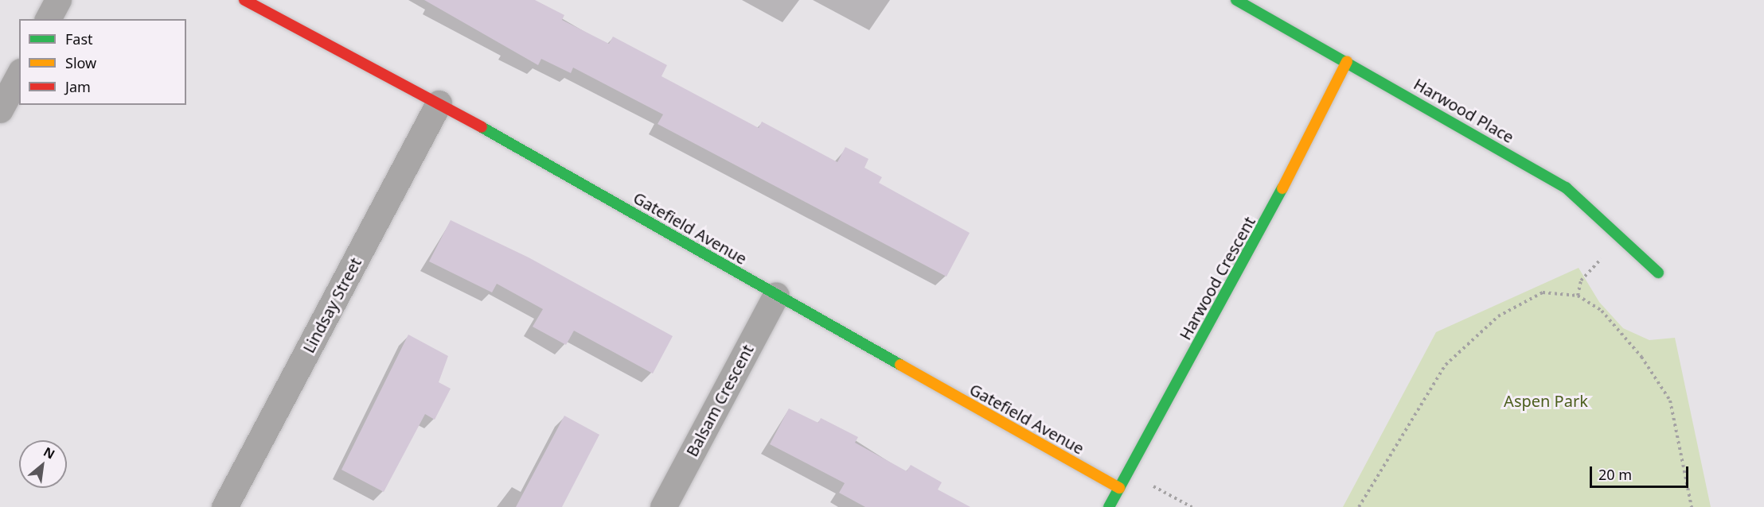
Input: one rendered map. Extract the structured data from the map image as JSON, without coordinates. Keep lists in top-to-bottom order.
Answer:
{
  "streets": {
    "street": [
      "Harwood Place",
      "Gatefield Avenue",
      "Harwood Crescent",
      "Lindsay Street",
      "Balsam Crescent"
    ]
  },
  "crossings": [
    ["Harwood Place", "Harwood Crescent"],
    ["Gatefield Avenue", "Harwood Crescent"],
    ["Gatefield Avenue", "Lindsay Street"],
    ["Gatefield Avenue", "Balsam Crescent"]
  ],
  "parks": ["Aspen Park"],
  "legend": ["Fast", "Slow", "Jam"],
  "scale_bar": "20 m",
  "north": "top right"
}
